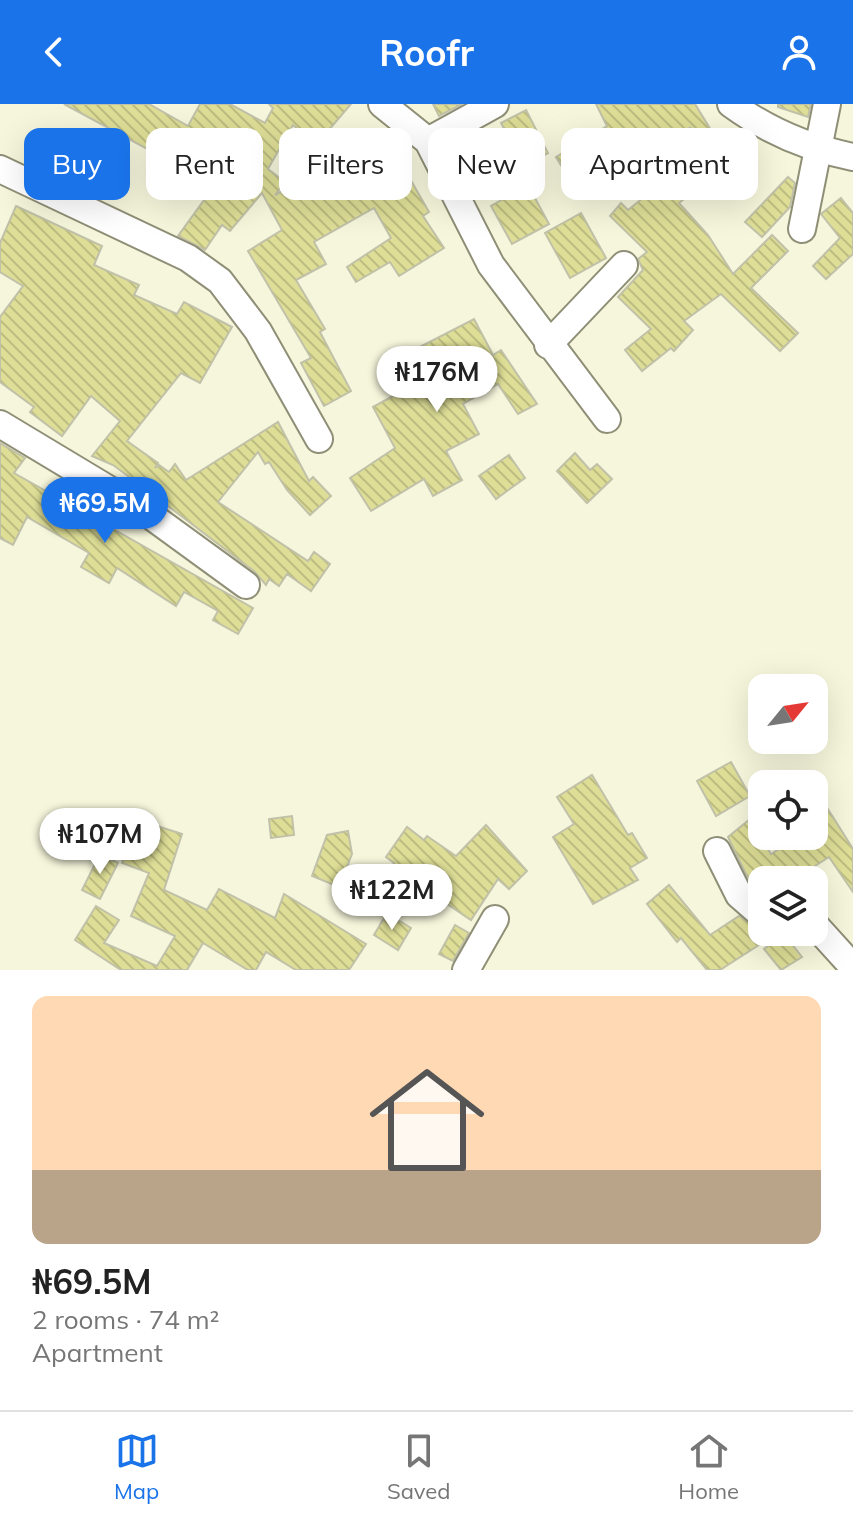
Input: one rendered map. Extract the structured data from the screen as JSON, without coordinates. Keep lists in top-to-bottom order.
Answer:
{
  "north": "top right",
  "page": {
    "header": "Roofr",
    "chip": [
      "Buy",
      "Rent",
      "Filters",
      "New",
      "Apartment"
    ],
    "price": [
      "₦176M",
      "₦69.5M",
      "₦107M",
      "₦122M"
    ],
    "list": [
      {
        "name": "₦69.5M",
        "note": "2 rooms · 74 m² · Apartment"
      }
    ],
    "tabs": ["Map", "Saved", "Home"]
  }
}
